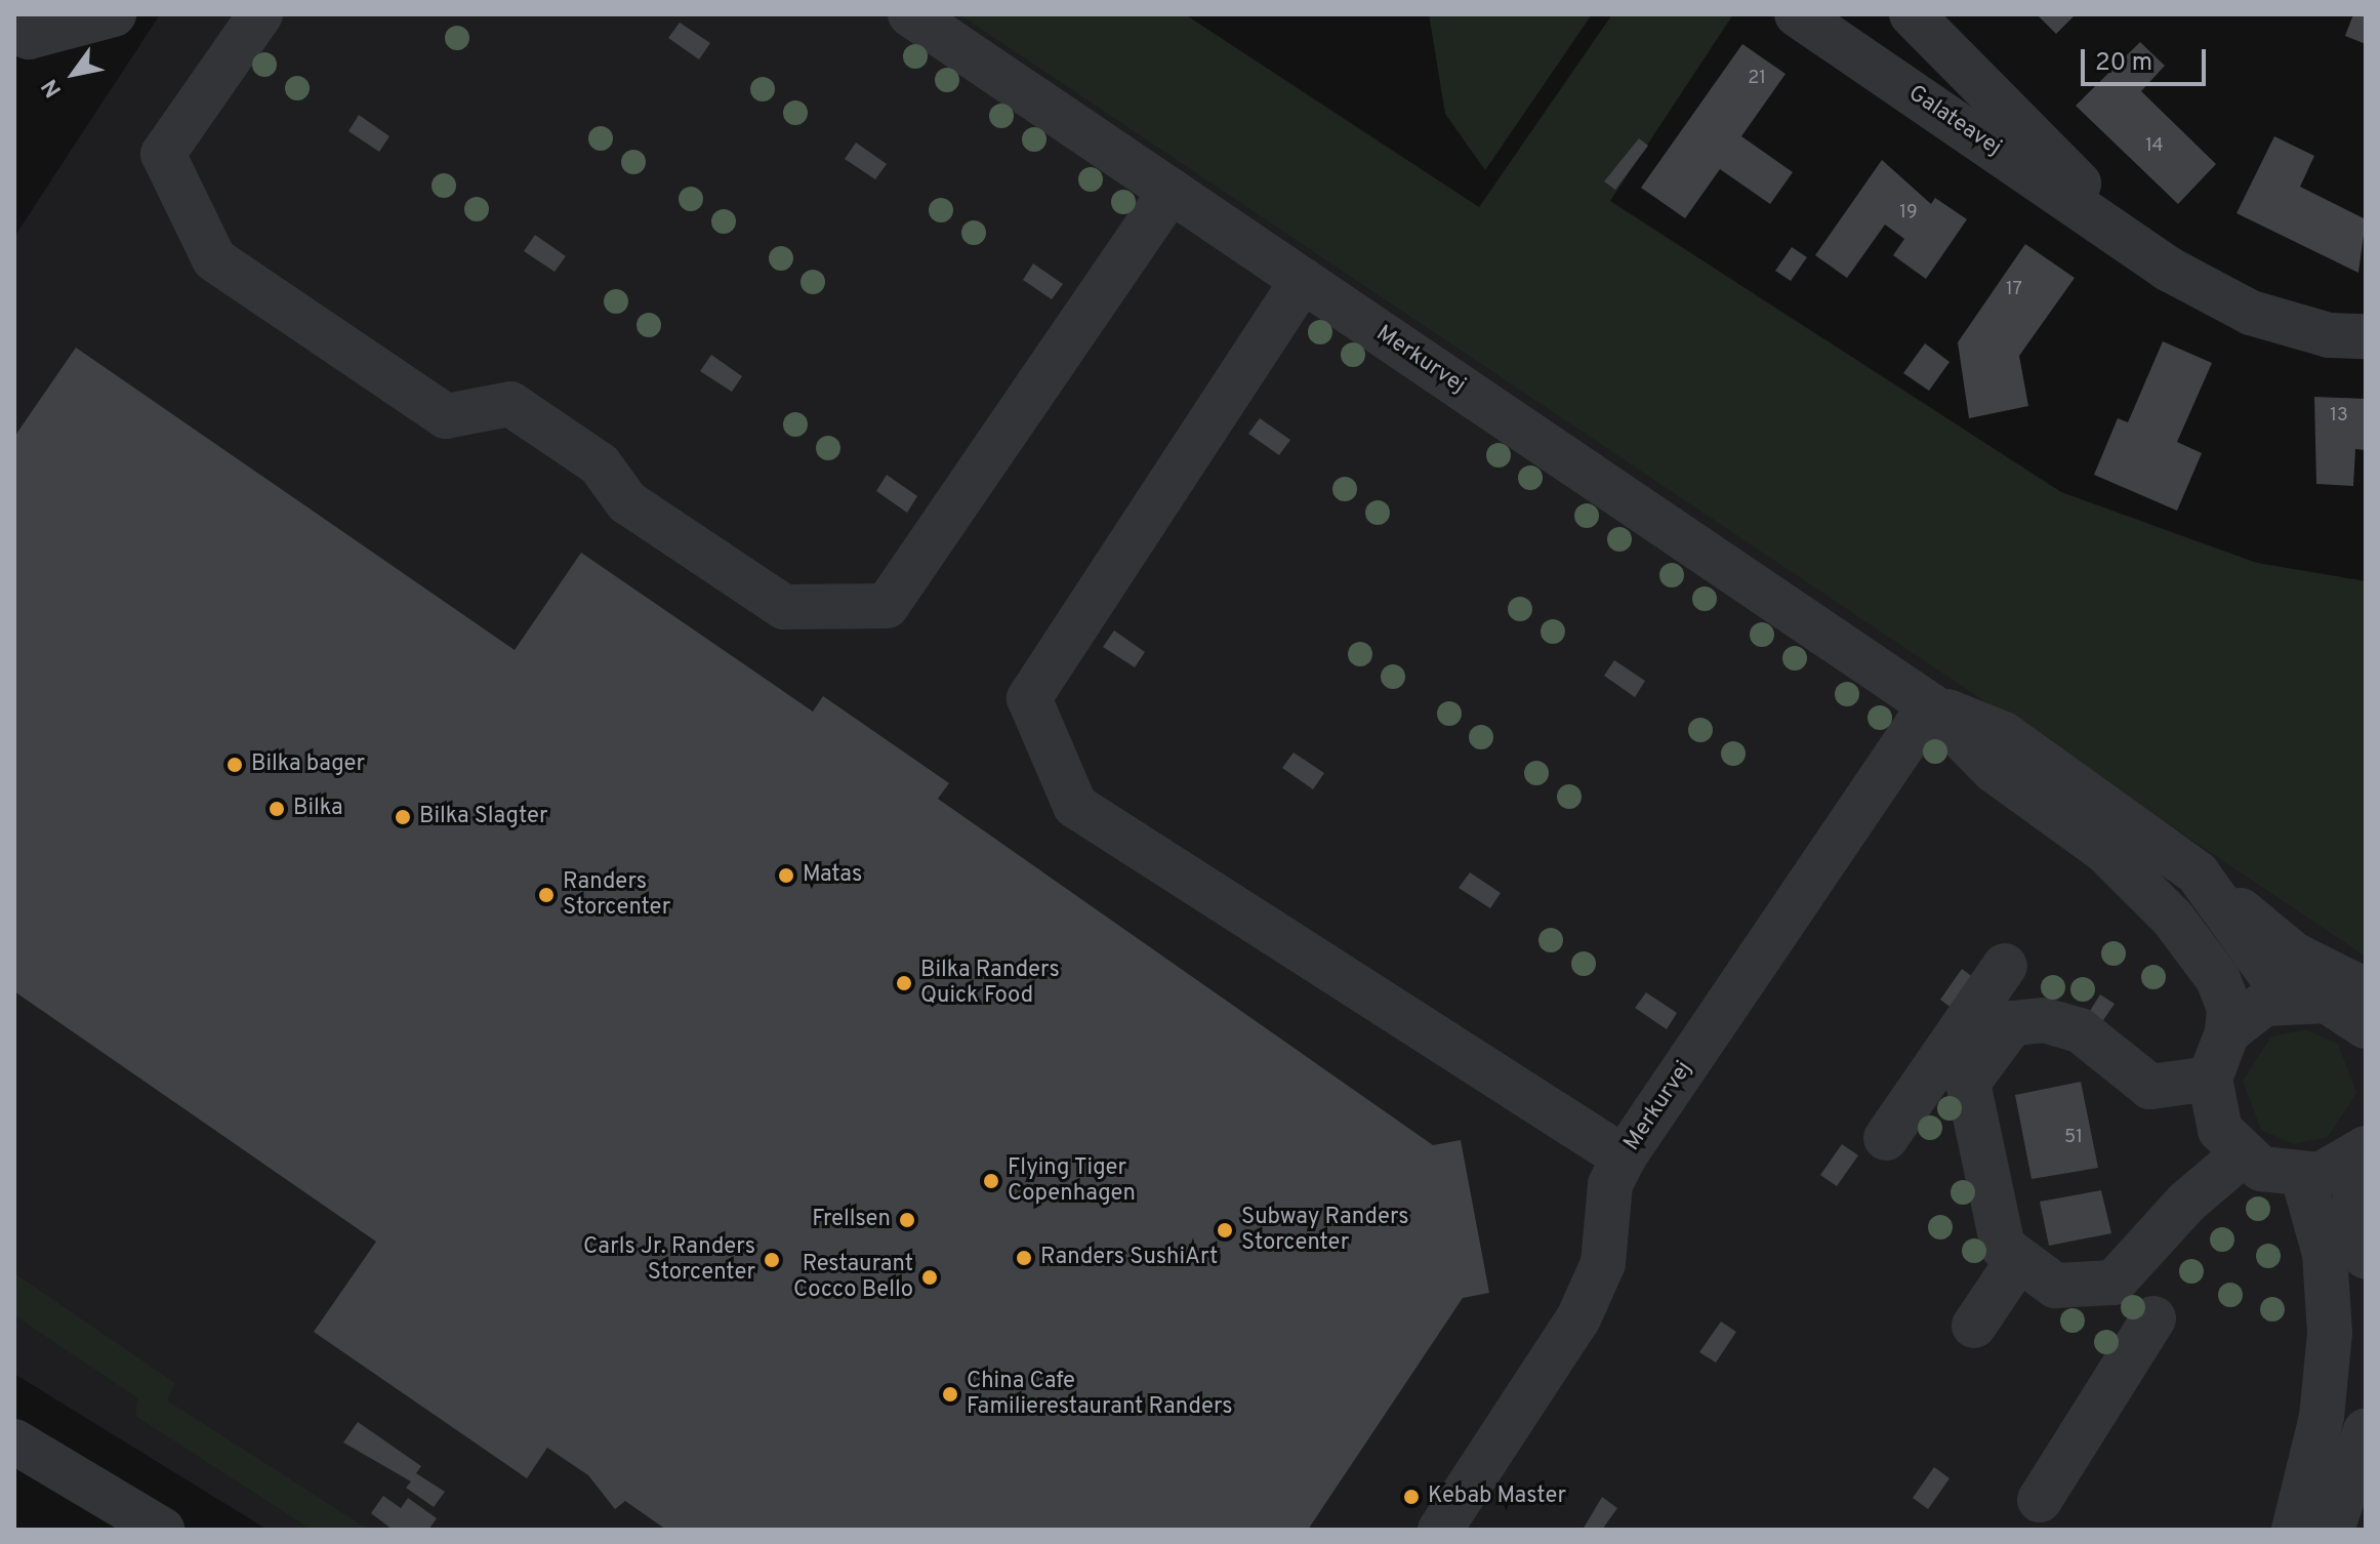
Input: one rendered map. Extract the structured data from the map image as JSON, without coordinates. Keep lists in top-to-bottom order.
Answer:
{
  "streets": {
    "street": ["Galateavej", "Merkurvej"]
  },
  "places": [
    "Bilka bager",
    "Bilka",
    "Bilka Slagter",
    "Matas",
    "Randers Storcenter",
    "Bilka Randers Quick Food",
    "Flying Tiger Copenhagen",
    "Frellsen",
    "Subway Randers Storcenter",
    "Randers SushiArt",
    "Carls Jr. Randers Storcenter",
    "Restaurant Cocco Bello",
    "China Cafe Familierestaurant Randers",
    "Kebab Master"
  ],
  "house_numbers": [
    "21",
    "14",
    "19",
    "17",
    "13",
    "51"
  ],
  "scale_bar": "20 m",
  "north": "bottom left"
}
